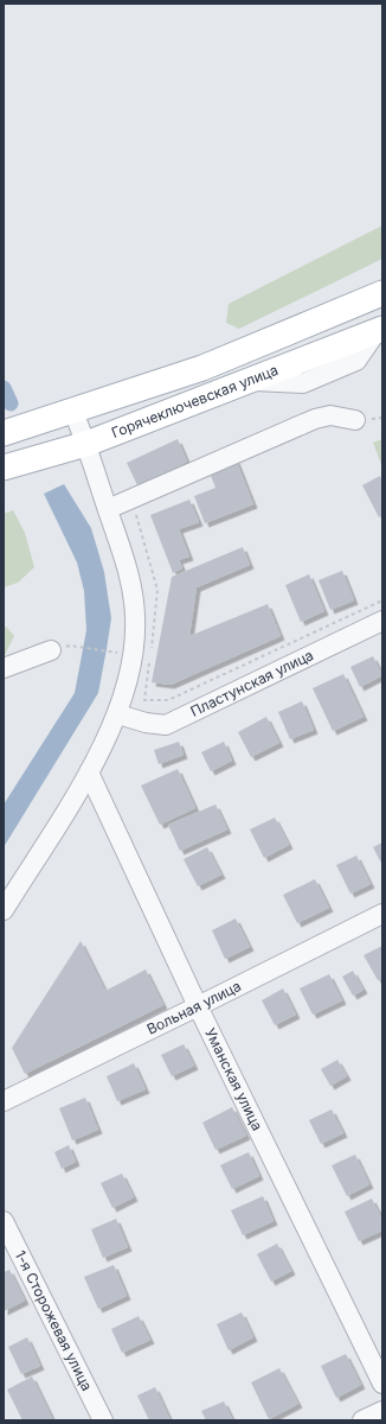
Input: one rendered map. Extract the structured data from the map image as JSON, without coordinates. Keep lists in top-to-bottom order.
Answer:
{
  "streets": {
    "main road": ["Горячеключевская улица"],
    "street": [
      "Пластунская улица",
      "Вольная улица",
      "Уманская улица",
      "1-я Сторожевая улица"
    ]
  },
  "crossings": [
    ["Вольная улица", "Уманская улица"]
  ]
}
